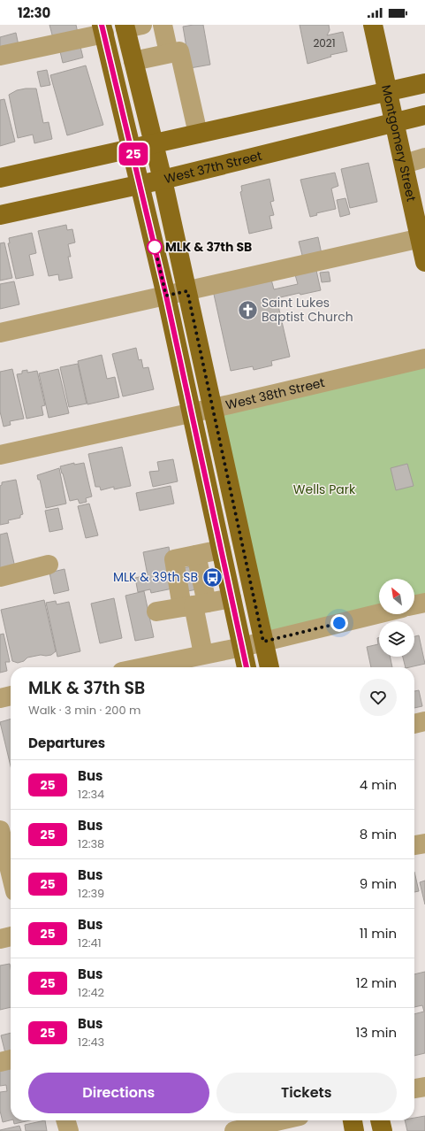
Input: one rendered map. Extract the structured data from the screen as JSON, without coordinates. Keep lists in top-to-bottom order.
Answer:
{
  "streets": {
    "main road": ["Montgomery Street", "West 37th Street"],
    "street": ["West 38th Street"]
  },
  "crossings": [
    ["Montgomery Street", "West 37th Street"]
  ],
  "parks": ["Wells Park"],
  "places": {
    "other": ["MLK & 37th SB"],
    "church": ["Saint Lukes Baptist Church"],
    "bus stop": ["MLK & 39th SB"]
  },
  "lines": ["bus line 25"],
  "house_numbers": ["2021"],
  "north": "top left",
  "page": {
    "status": "12:30",
    "on_map": "25",
    "heading": [
      ["MLK & 37th SB", "Walk · 3 min · 200 m"],
      "Departures"
    ],
    "list": [
      {
        "mark": "25",
        "name": "Bus",
        "note": "12:34",
        "value": "4 min"
      },
      {
        "mark": "25",
        "name": "Bus",
        "note": "12:38",
        "value": "8 min"
      },
      {
        "mark": "25",
        "name": "Bus",
        "note": "12:39",
        "value": "9 min"
      },
      {
        "mark": "25",
        "name": "Bus",
        "note": "12:41",
        "value": "11 min"
      },
      {
        "mark": "25",
        "name": "Bus",
        "note": "12:42",
        "value": "12 min"
      },
      {
        "mark": "25",
        "name": "Bus",
        "note": "12:43",
        "value": "13 min"
      }
    ],
    "buttons": ["Directions", "Tickets"]
  }
}
